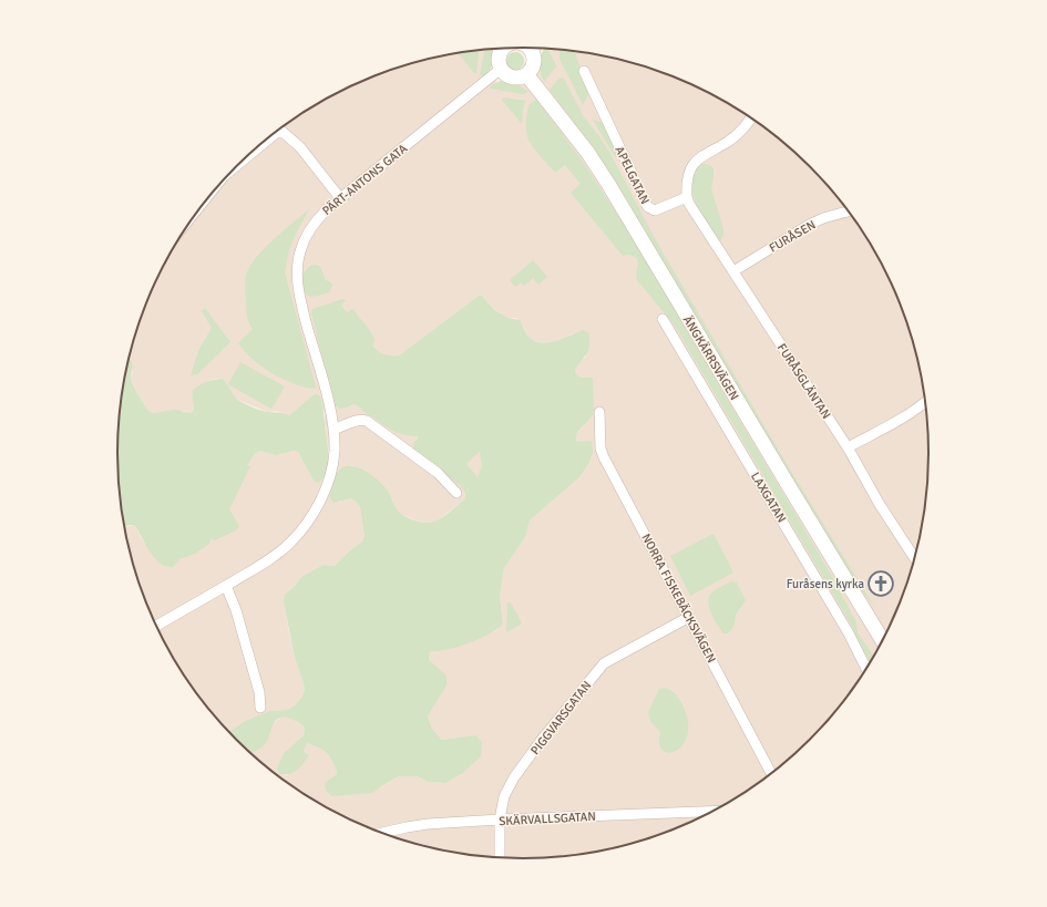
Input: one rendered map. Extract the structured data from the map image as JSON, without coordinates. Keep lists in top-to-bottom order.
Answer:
{
  "streets": {
    "street": [
      "APELGATAN",
      "PÄRT-ANTONS GATA",
      "FURÅSEN",
      "ÄNGKÄRRSVÄGEN",
      "FURÅSGLÄNTAN",
      "LAXGATAN",
      "NORRA FISKEBÄCKSVÄGEN",
      "PIGGVARSGATAN",
      "SKÄRVALLSGATAN"
    ]
  },
  "crossings": [
    ["APELGATAN", "FURÅSGLÄNTAN"],
    ["FURÅSEN", "FURÅSGLÄNTAN"],
    ["NORRA FISKEBÄCKSVÄGEN", "PIGGVARSGATAN"],
    ["PIGGVARSGATAN", "SKÄRVALLSGATAN"]
  ],
  "places": {
    "church": ["Furåsens kyrka"]
  }
}
